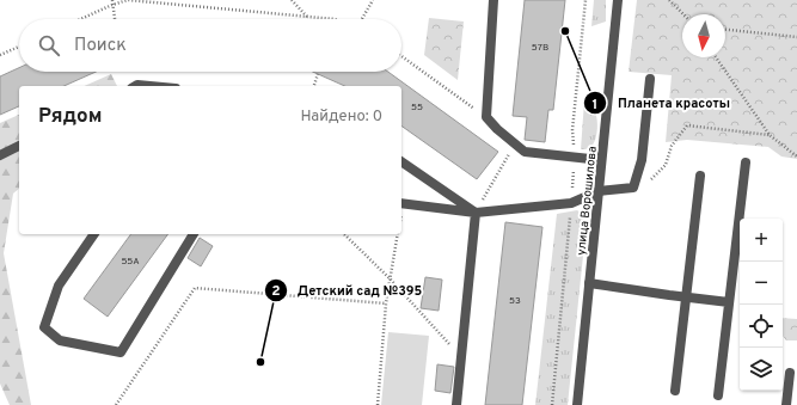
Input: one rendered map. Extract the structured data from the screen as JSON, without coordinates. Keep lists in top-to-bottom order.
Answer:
{
  "streets": {
    "street": ["улица Ворошилова"]
  },
  "places": ["Планета красоты", "Детский сад №395"],
  "house_numbers": [
    "57В",
    "55",
    "55А",
    "53"
  ],
  "north": "bottom",
  "page": {
    "search": "Поиск",
    "heading": ["Рядом", "Найдено: 0"],
    "map_buttons": ["+", "−"]
  }
}
